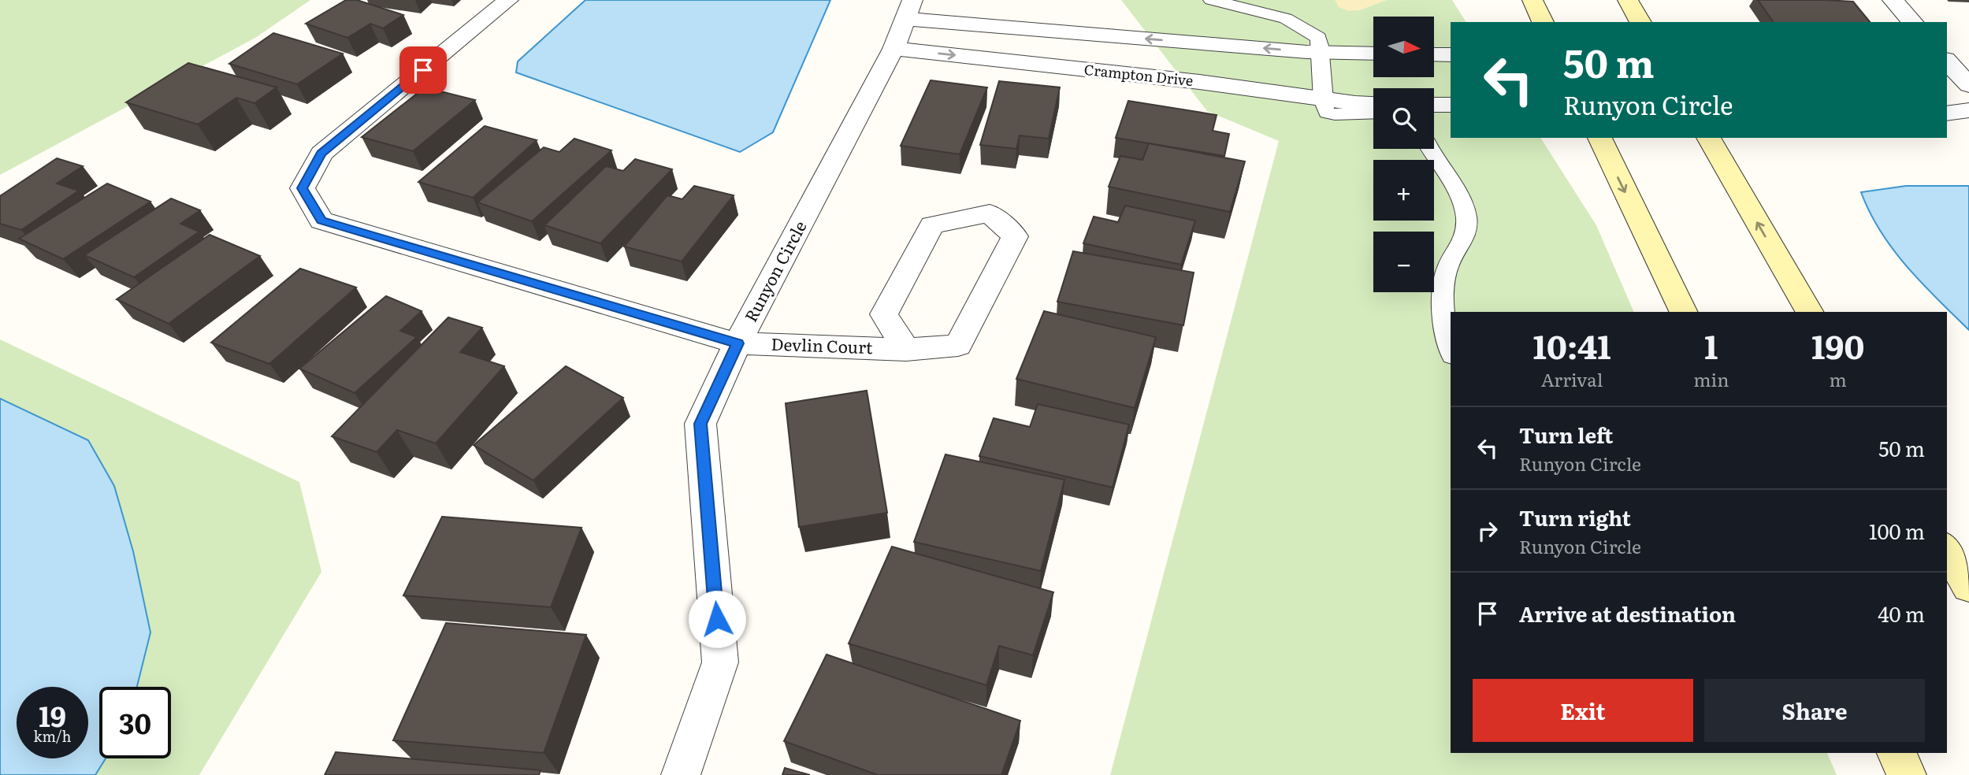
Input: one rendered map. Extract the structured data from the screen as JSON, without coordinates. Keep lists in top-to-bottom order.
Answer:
{
  "streets": {
    "street": ["Crampton Drive", "Runyon Circle", "Devlin Court"]
  },
  "crossings": [
    ["Crampton Drive", "Runyon Circle"],
    ["Runyon Circle", "Devlin Court"]
  ],
  "north": "right",
  "page": {
    "map_buttons": ["+", "−"],
    "turn": ["50 m", "Runyon Circle"],
    "eta": [
      "10:41",
      "Arrival",
      "1",
      "min",
      "190",
      "m"
    ],
    "list": [
      {
        "name": "Turn left",
        "note": "Runyon Circle",
        "value": "50 m"
      },
      {
        "name": "Turn right",
        "note": "Runyon Circle",
        "value": "100 m"
      },
      {
        "name": "Arrive at destination",
        "value": "40 m"
      }
    ],
    "buttons": ["Exit", "Share"],
    "speed": "19 km/h",
    "limit": "30"
  }
}
